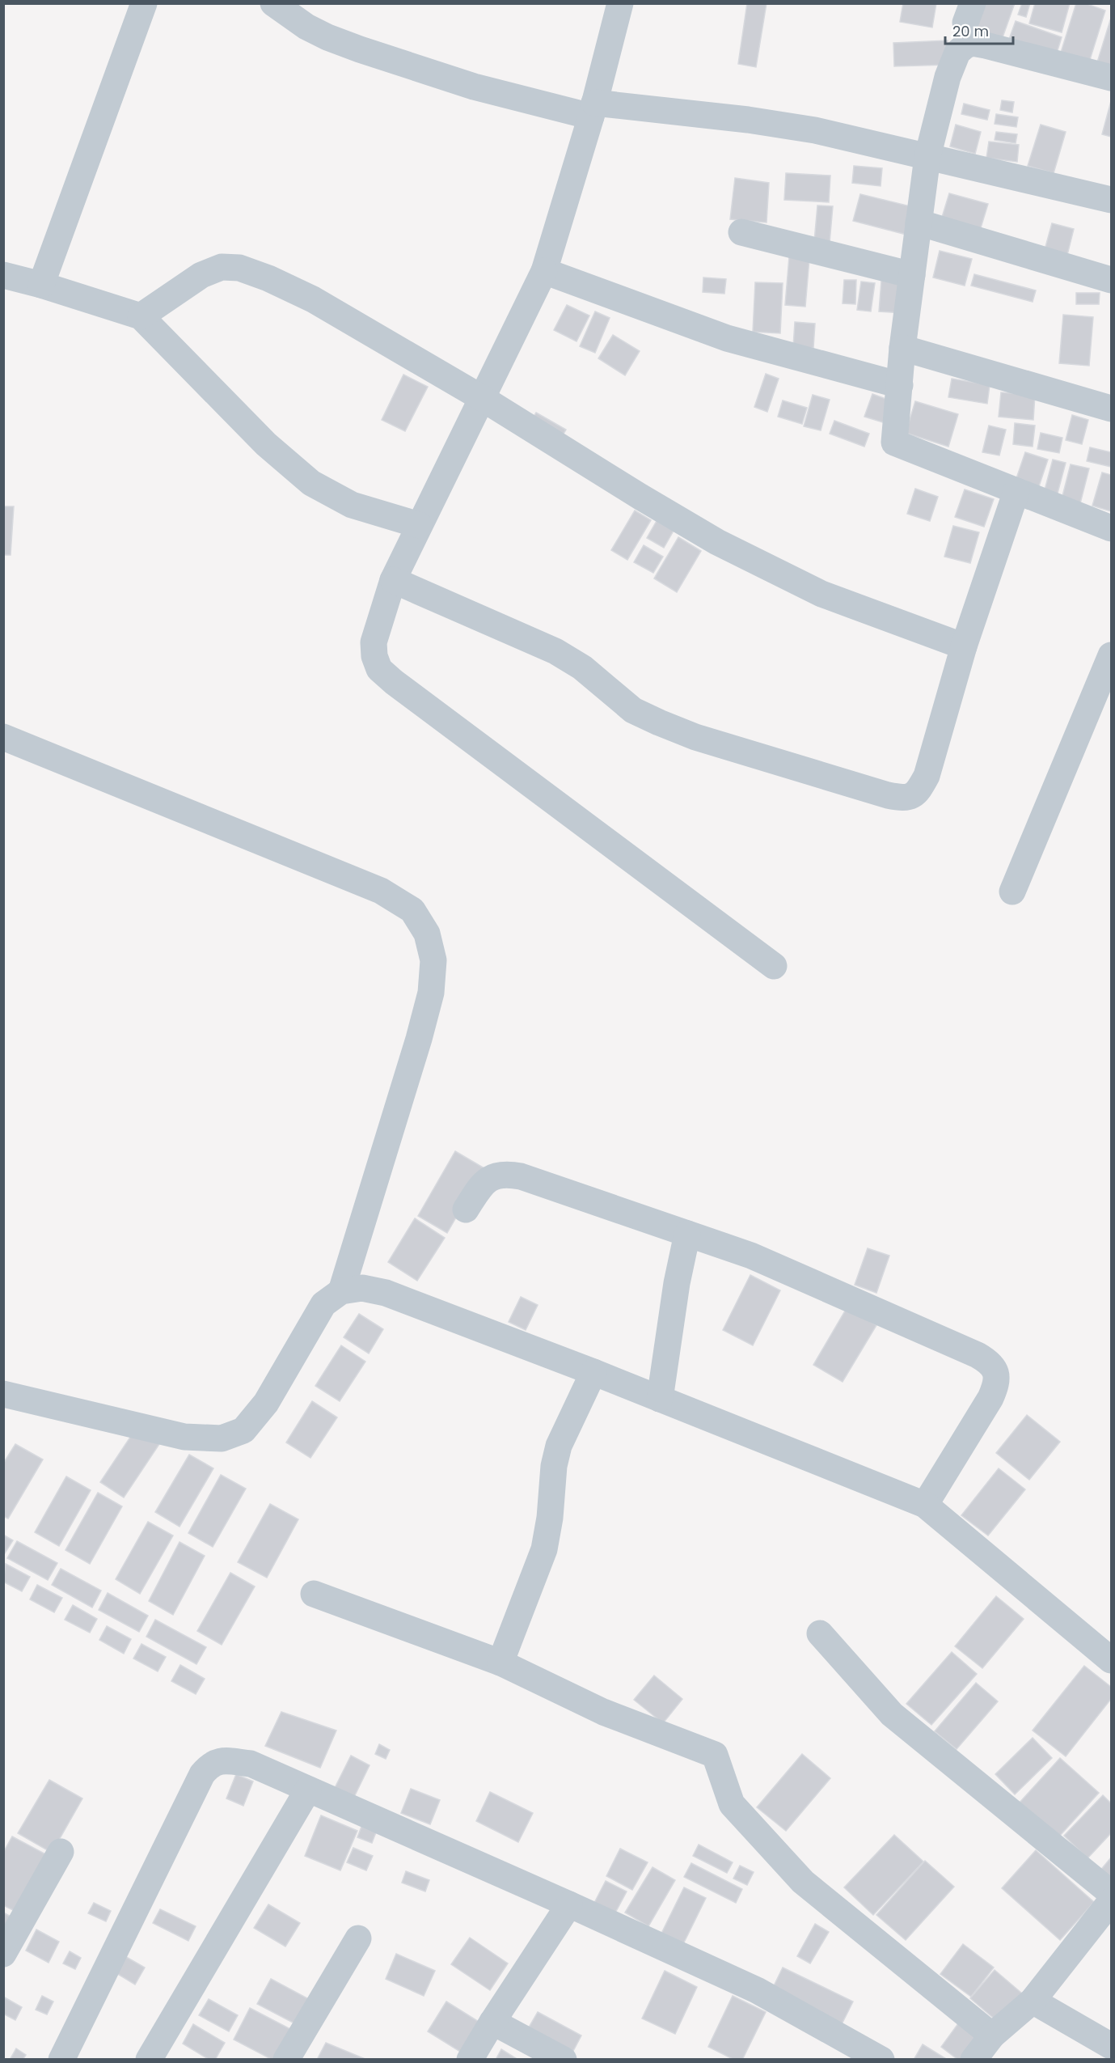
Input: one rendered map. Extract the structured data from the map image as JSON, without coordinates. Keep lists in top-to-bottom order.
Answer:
{
  "scale_bar": "20 m"
}
